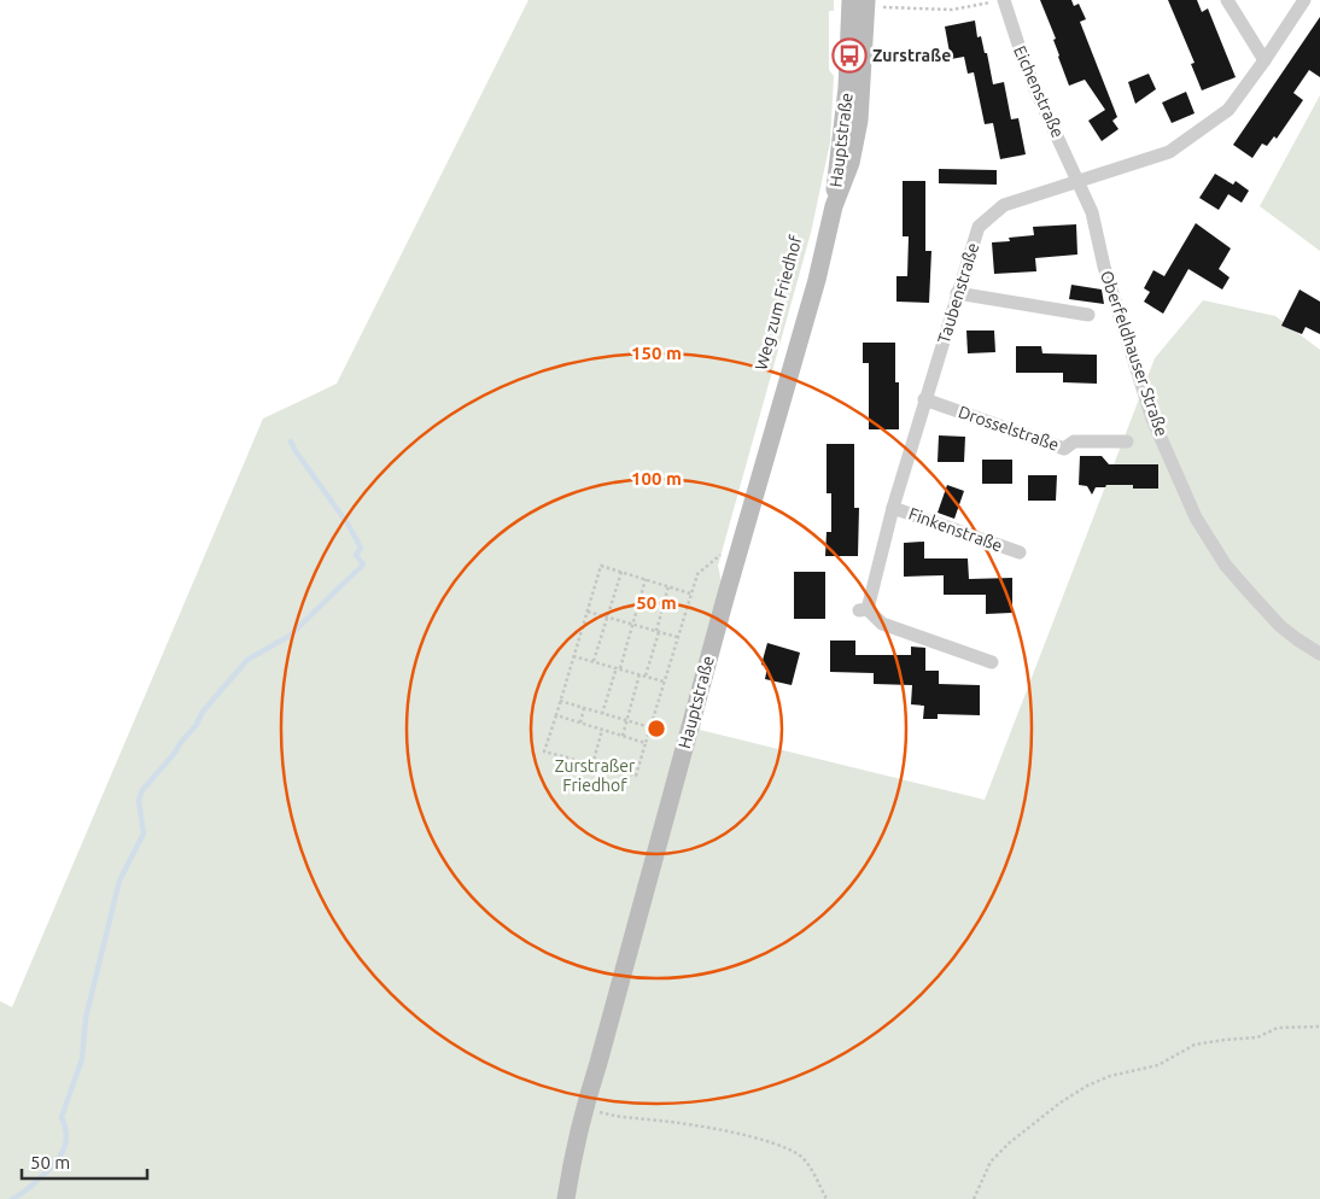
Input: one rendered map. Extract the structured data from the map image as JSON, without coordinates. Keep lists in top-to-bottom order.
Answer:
{
  "streets": {
    "main road": ["Hauptstraße"],
    "street": [
      "Eichenstraße",
      "Taubenstraße",
      "Oberfeldhauser Straße",
      "Drosselstraße",
      "Finkenstraße"
    ]
  },
  "crossings": [
    ["Eichenstraße", "Taubenstraße"],
    ["Eichenstraße", "Oberfeldhauser Straße"],
    ["Taubenstraße", "Oberfeldhauser Straße"],
    ["Taubenstraße", "Drosselstraße"],
    ["Taubenstraße", "Finkenstraße"]
  ],
  "parks": ["Zurstraßer Friedhof"],
  "places": {
    "bus stop": ["Zurstraße"]
  },
  "scale_bar": "50 m",
  "rings": ["150 m", "100 m", "50 m"]
}
